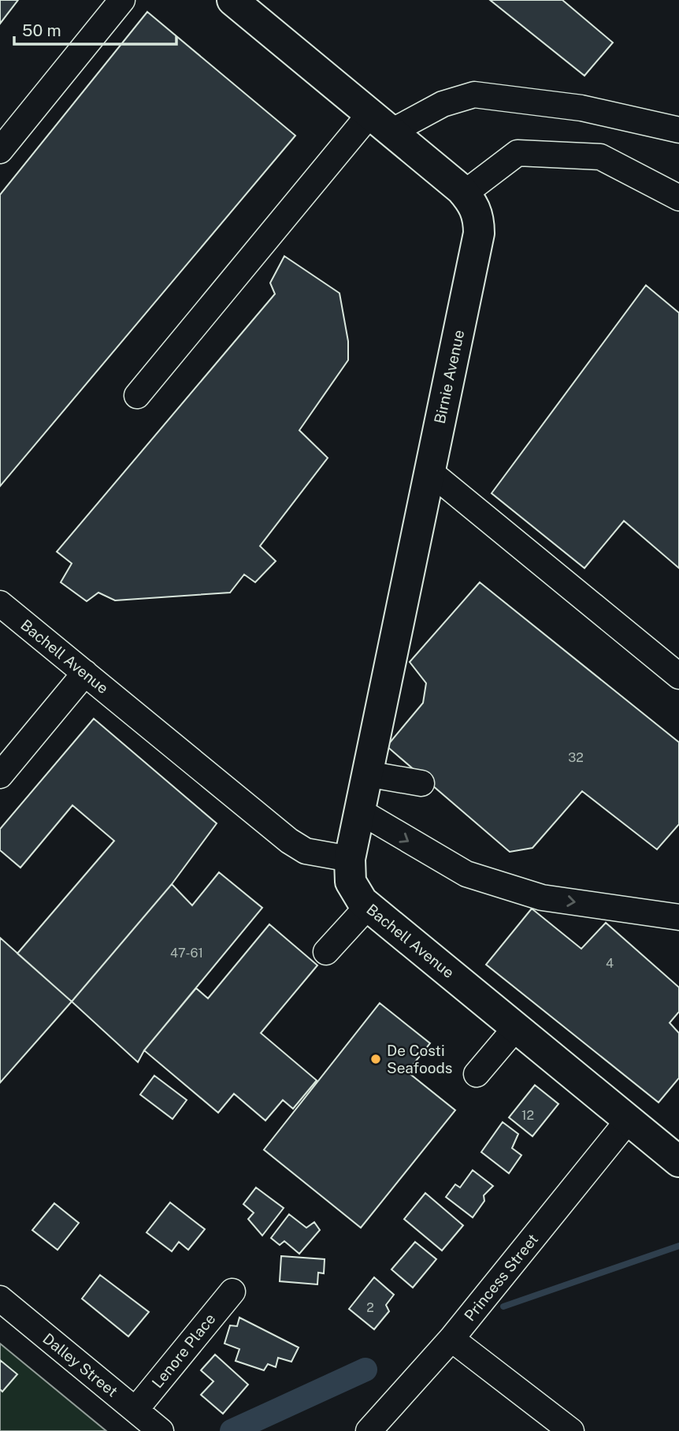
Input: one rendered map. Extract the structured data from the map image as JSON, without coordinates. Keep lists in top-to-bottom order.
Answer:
{
  "streets": {
    "main road": ["Birnie Avenue", "Bachell Avenue"],
    "street": ["Princess Street", "Lenore Place", "Dalley Street"]
  },
  "crossings": [
    ["Birnie Avenue", "Bachell Avenue"],
    ["Bachell Avenue", "Princess Street"],
    ["Lenore Place", "Dalley Street"]
  ],
  "places": ["De Costi Seafoods"],
  "house_numbers": [
    "32",
    "47-61",
    "4",
    "12",
    "2"
  ],
  "scale_bar": "50 m"
}
